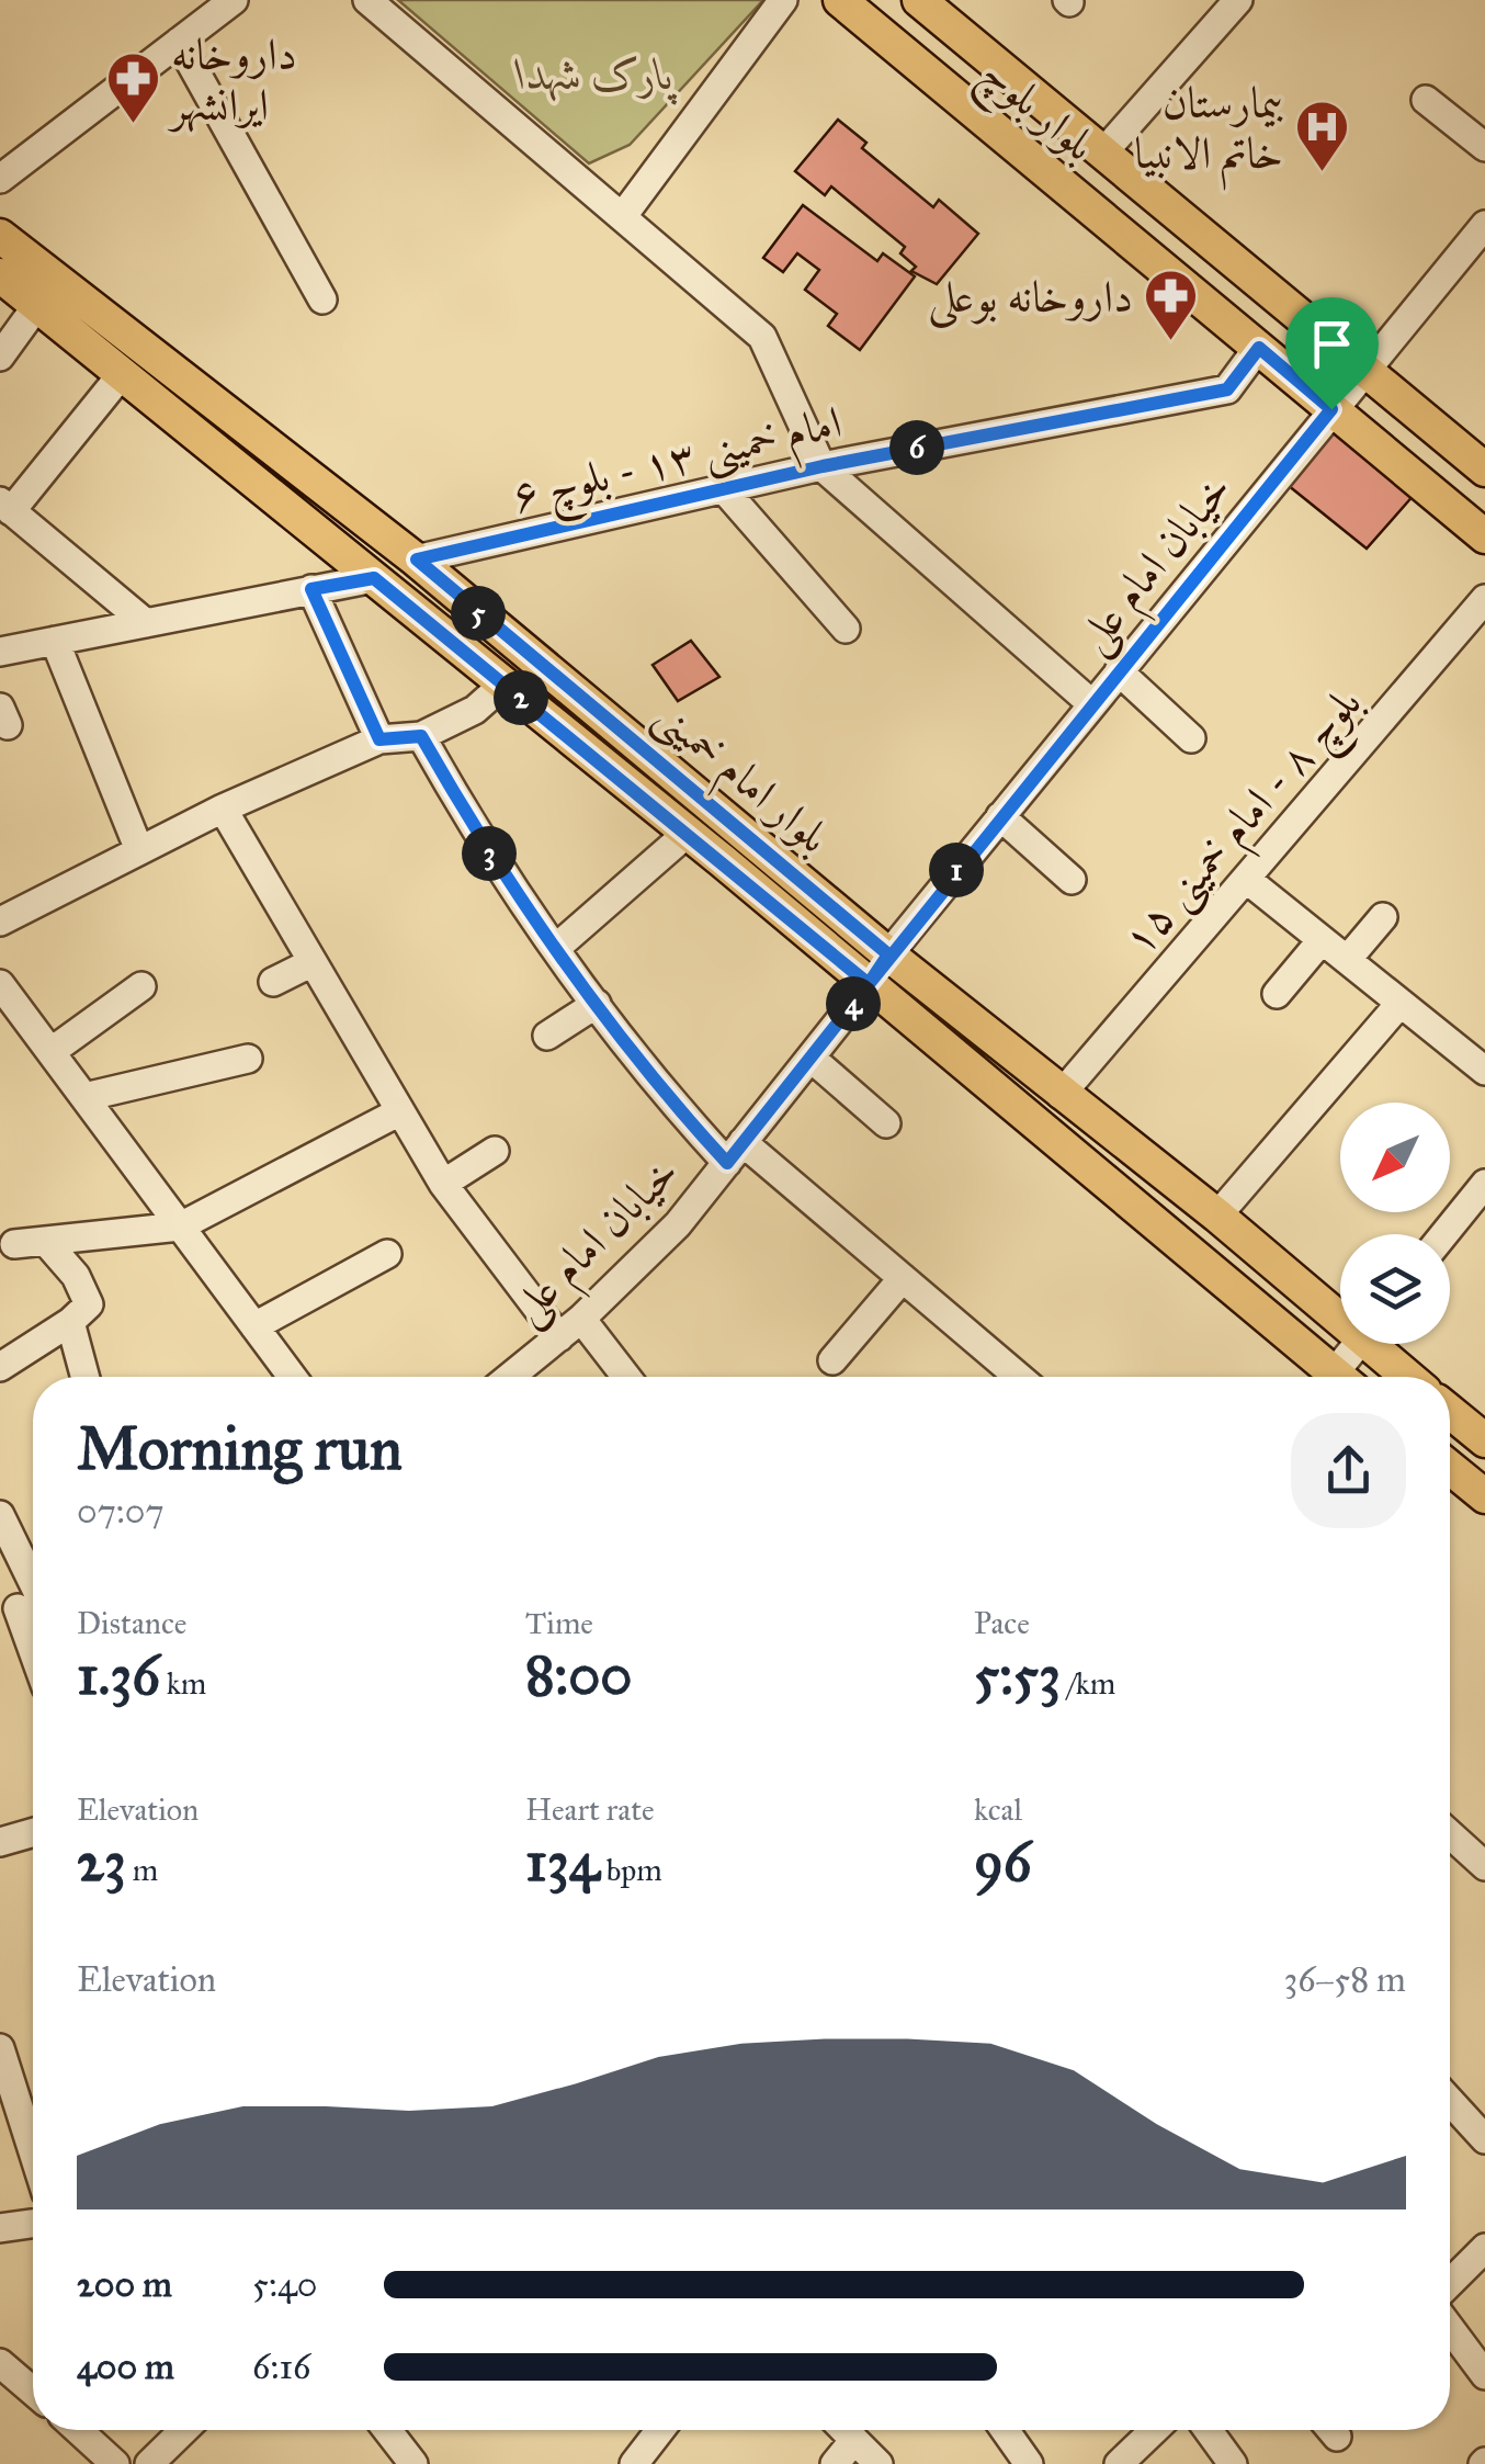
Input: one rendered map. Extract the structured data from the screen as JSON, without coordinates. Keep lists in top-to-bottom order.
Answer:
{
  "streets": {
    "main road": ["بلوار بلوچ", "بلوار امام خمینی"],
    "street": ["امام خمینی ۱۳ - بلوچ ۶", "خیابان امام علی", "بلوچ ۸ - امام خمینی ۱۵"]
  },
  "crossings": [
    ["بلوار بلوچ", "امام خمینی ۱۳ - بلوچ ۶"],
    ["بلوار بلوچ", "خیابان امام علی"],
    ["امام خمینی ۱۳ - بلوچ ۶", "بلوار امام خمینی"],
    ["خیابان امام علی", "بلوار امام خمینی"],
    ["بلوار امام خمینی", "بلوچ ۸ - امام خمینی ۱۵"]
  ],
  "parks": ["پارک شهدا"],
  "places": {
    "pharmacy": ["داروخانه ایرانشهر", "داروخانه بوعلی"],
    "hospital": ["بیمارستان خاتم الانبیا"]
  },
  "north": "bottom left",
  "page": {
    "pins": [
      "6",
      "5",
      "2",
      "3",
      "1",
      "4"
    ],
    "heading": ["Morning run", "07:07"],
    "stats": [
      ["Distance", "1.36 km"],
      ["Time", "8:00"],
      ["Pace", "5:53 /km"],
      ["Elevation", "23 m"],
      ["Heart rate", "134 bpm"],
      ["kcal", "96"]
    ],
    "chart": ["Elevation", "36–58 m"],
    "list": [
      {
        "name": "200 m",
        "note": "5:40"
      },
      {
        "name": "400 m",
        "note": "6:16"
      }
    ]
  }
}
